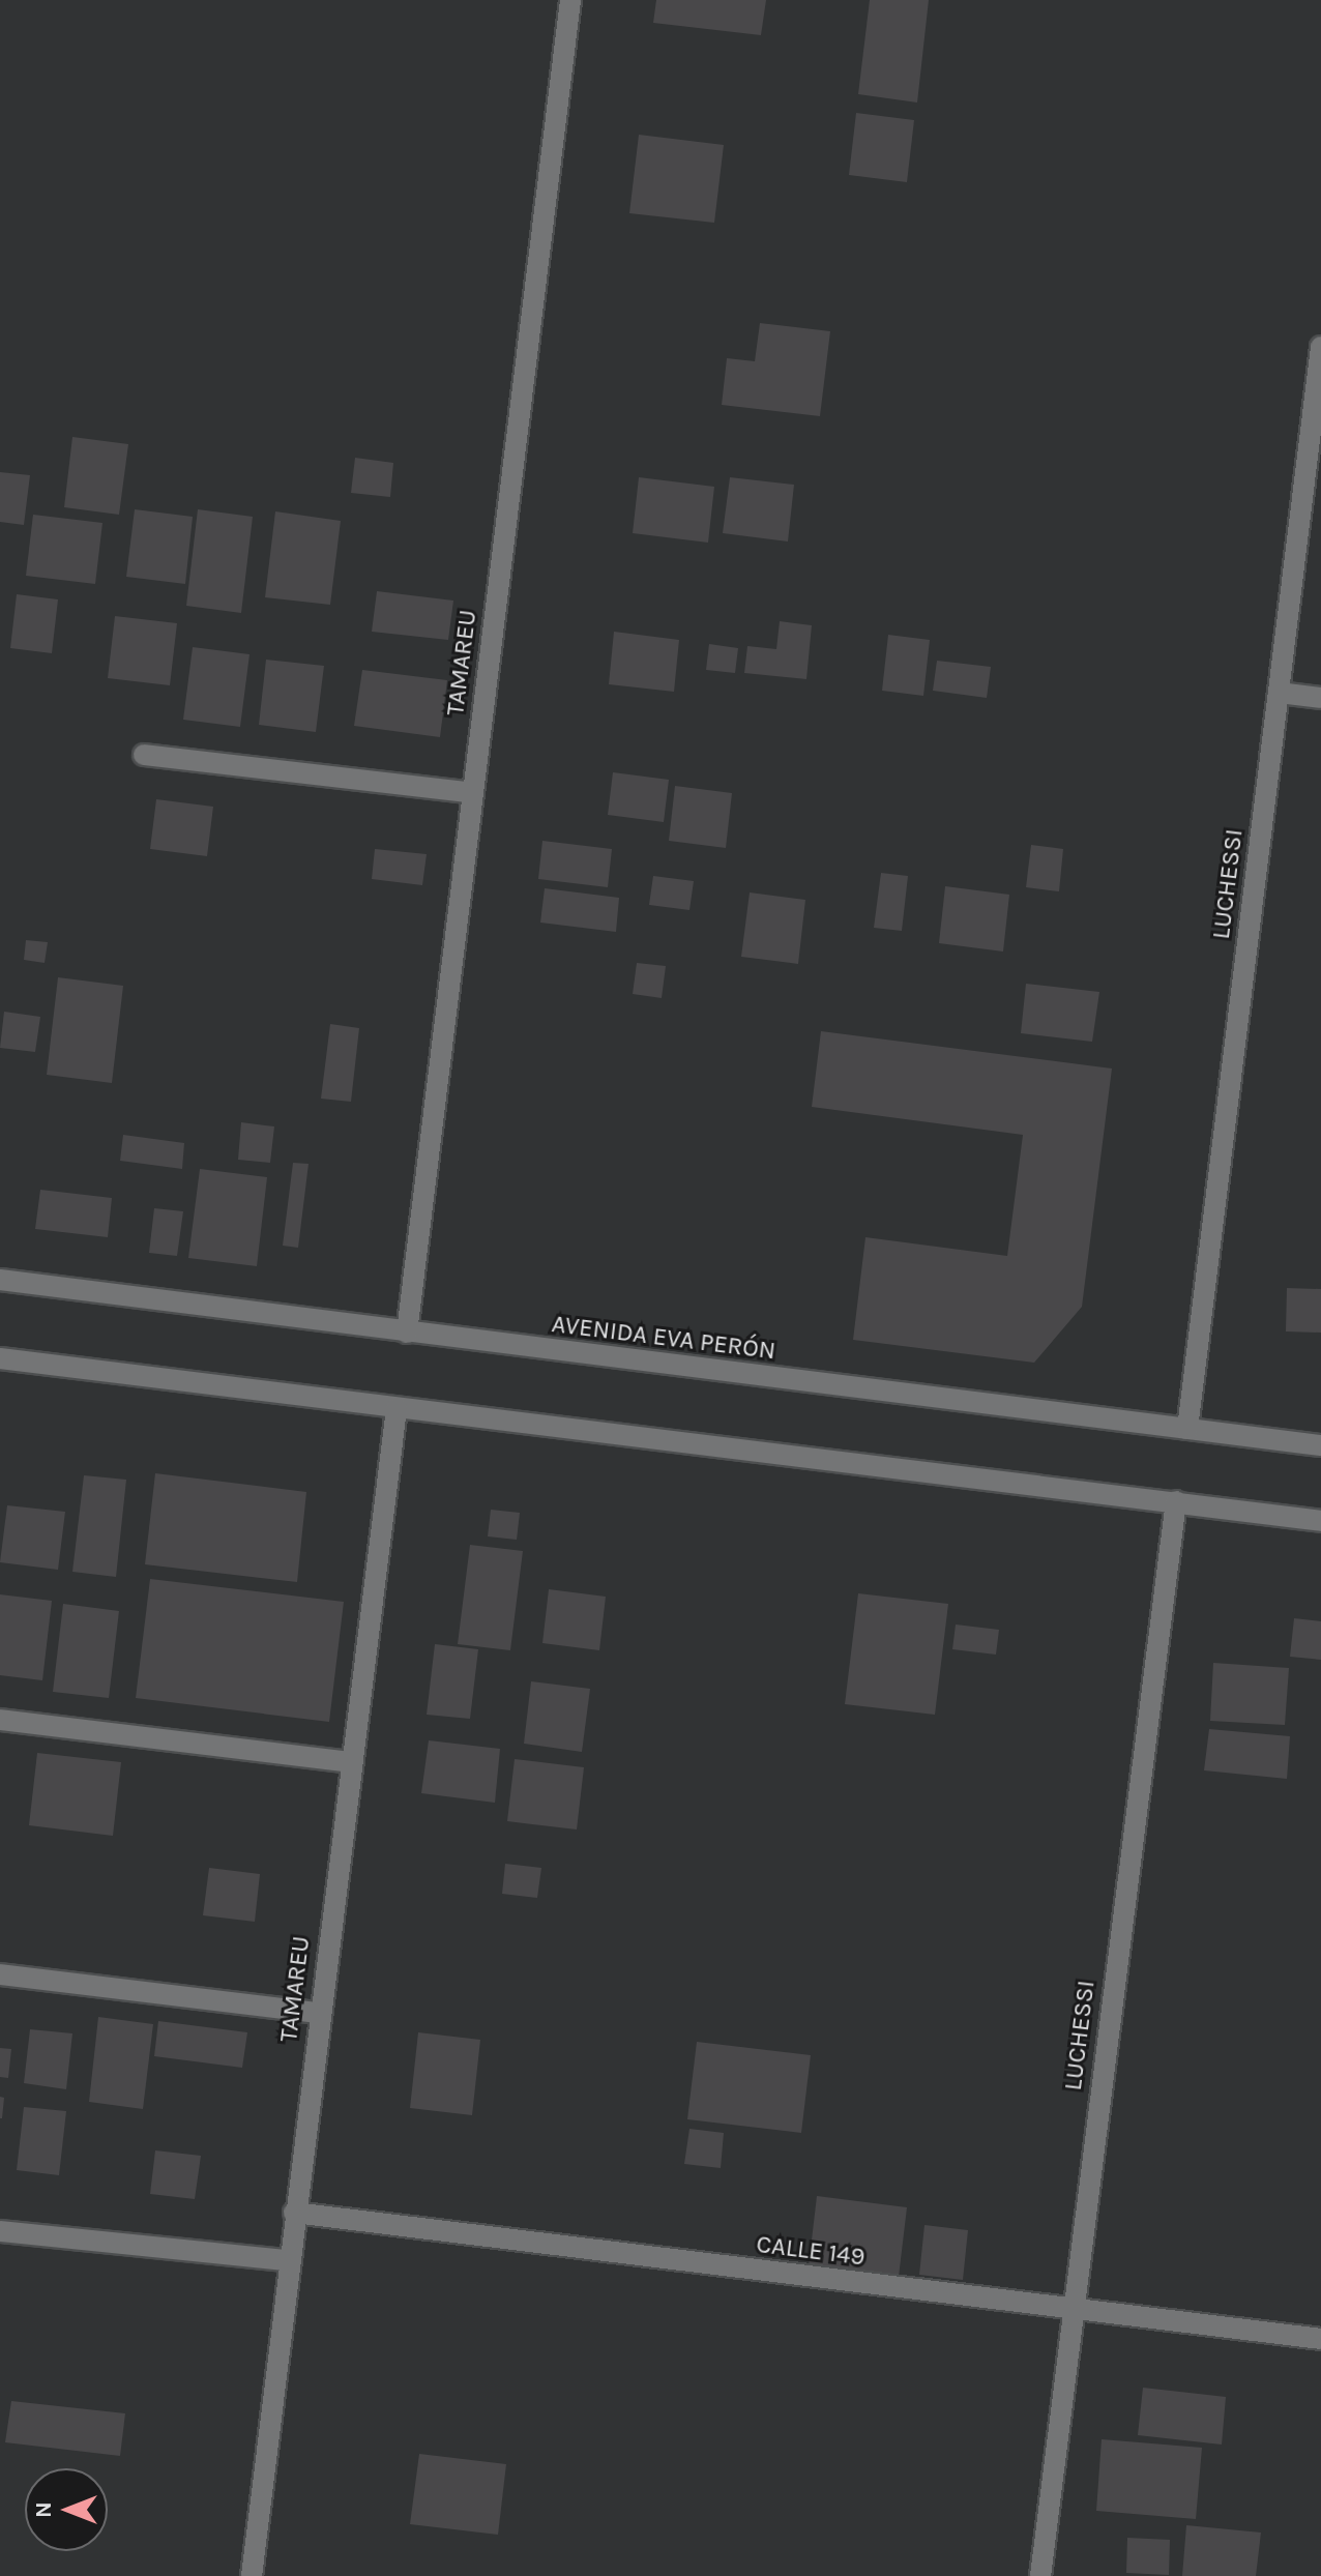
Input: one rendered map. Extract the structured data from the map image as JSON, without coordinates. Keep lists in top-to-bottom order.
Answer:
{
  "streets": {
    "street": [
      "TAMAREU",
      "LUCHESSI",
      "AVENIDA EVA PERÓN",
      "CALLE 149"
    ]
  },
  "crossings": [
    ["TAMAREU", "AVENIDA EVA PERÓN"],
    ["TAMAREU", "CALLE 149"],
    ["LUCHESSI", "AVENIDA EVA PERÓN"],
    ["LUCHESSI", "CALLE 149"]
  ],
  "north": "left"
}
